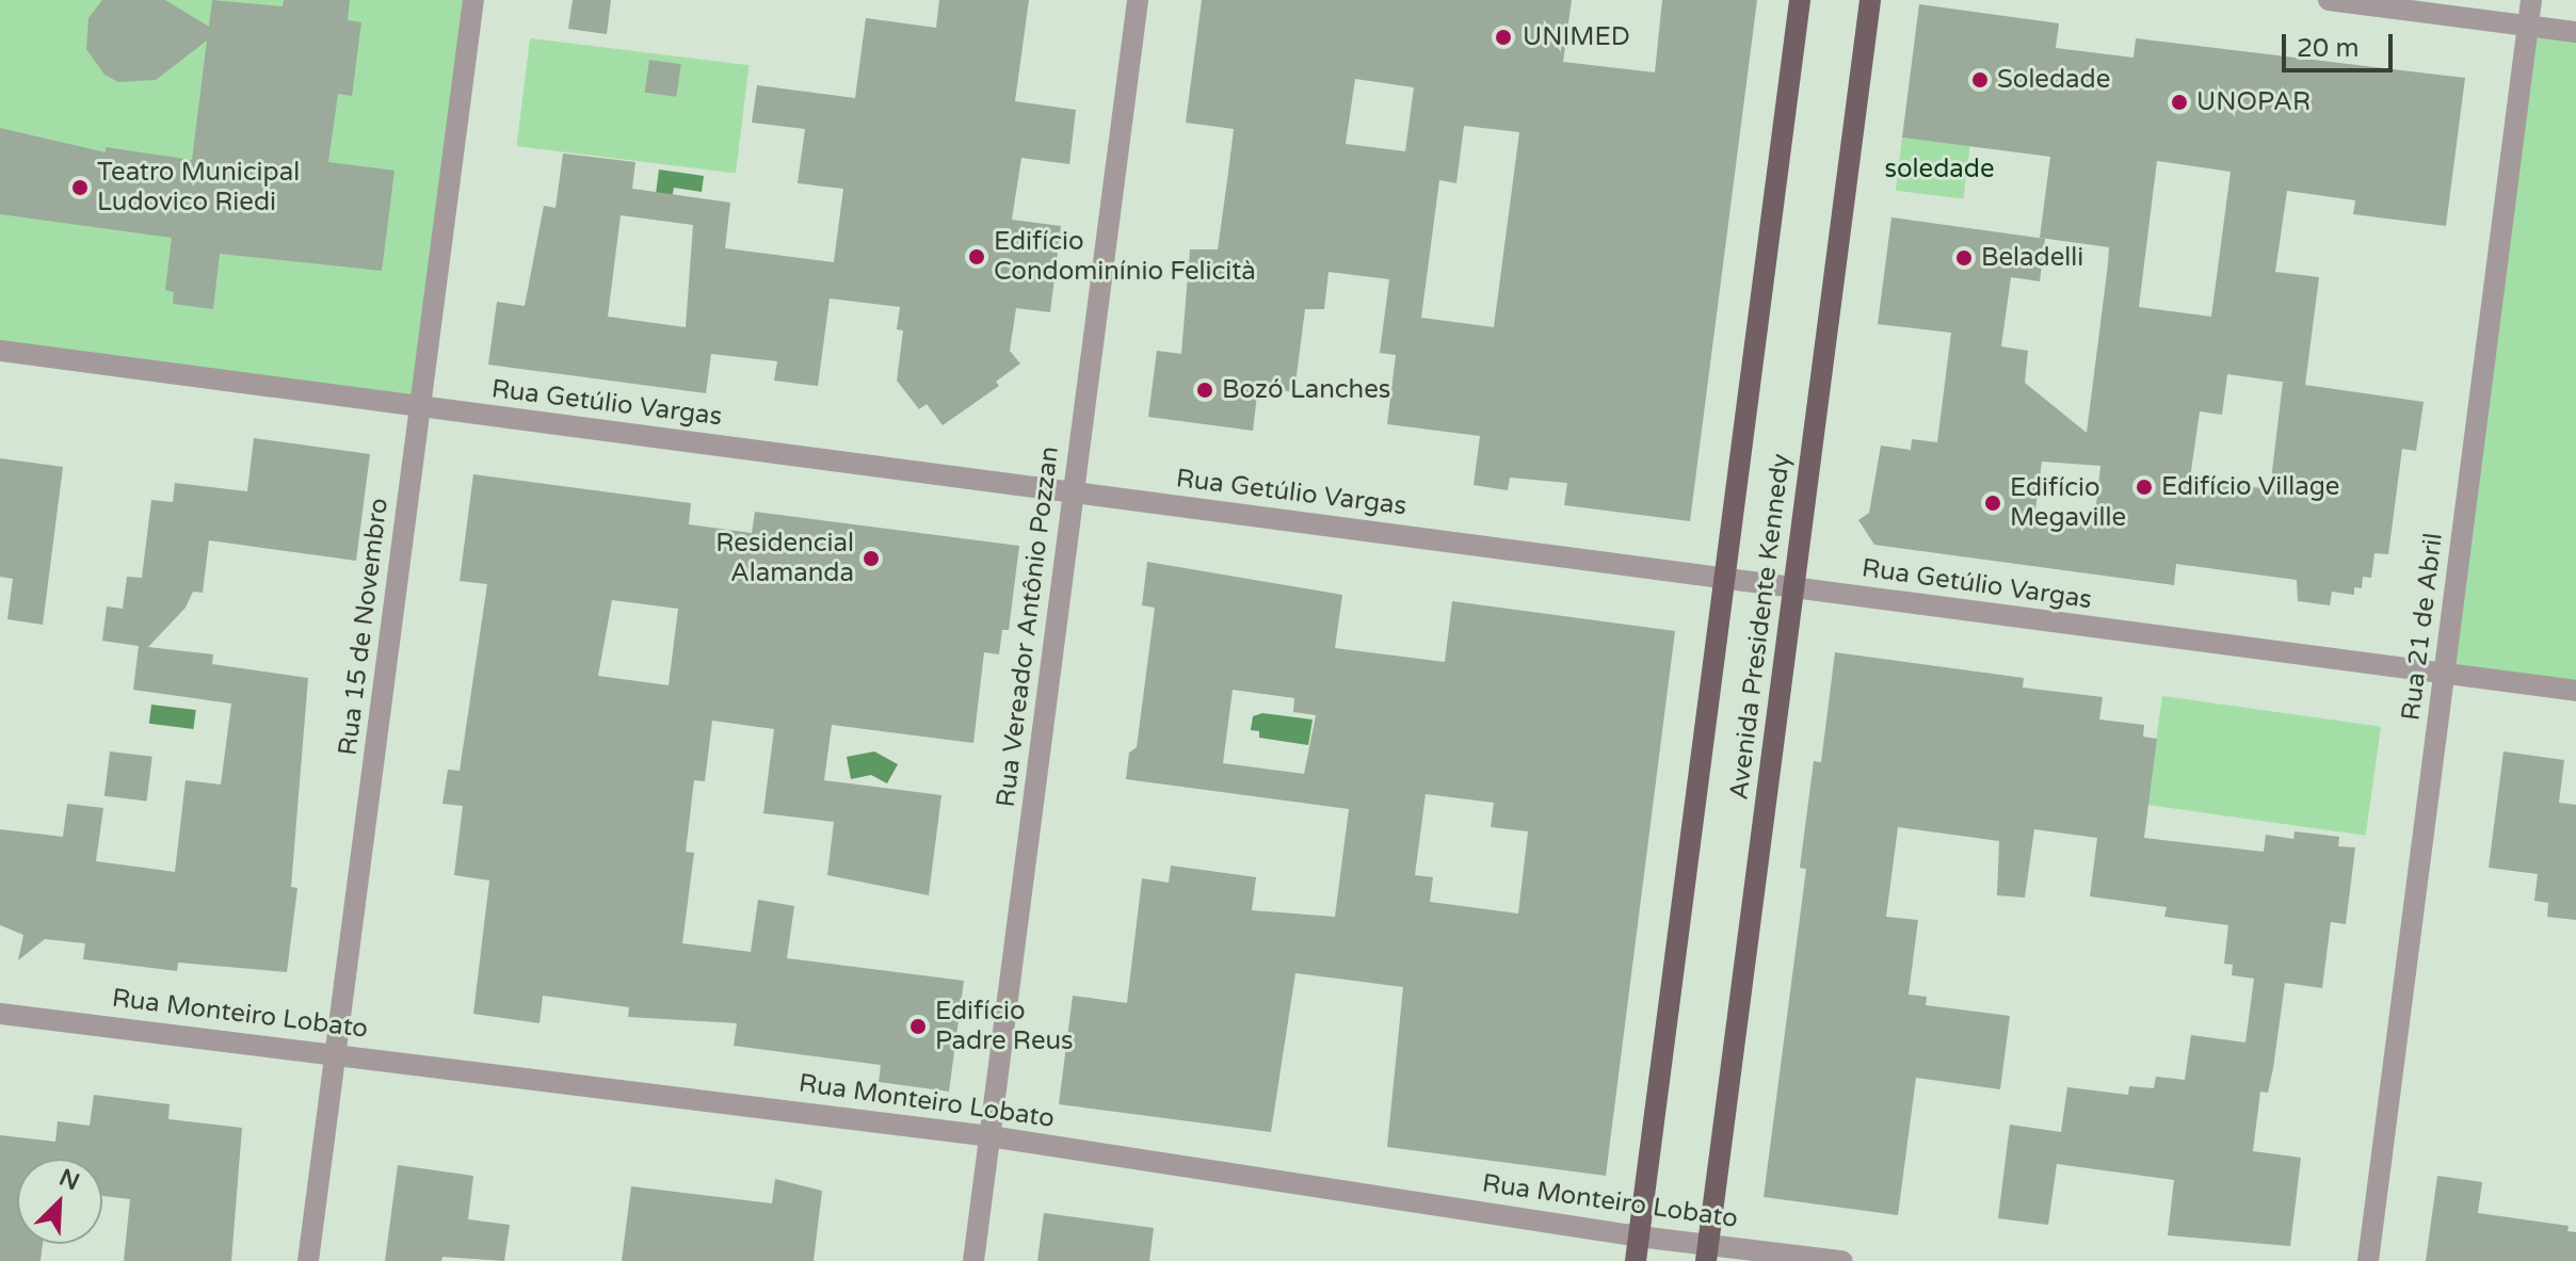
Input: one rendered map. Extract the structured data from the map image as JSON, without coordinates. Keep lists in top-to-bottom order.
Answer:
{
  "streets": {
    "main road": ["Avenida Presidente Kennedy"],
    "street": [
      "Rua Getúlio Vargas",
      "Rua 15 de Novembro",
      "Rua Vereador Antônio Pozzan",
      "Rua 21 de Abril",
      "Rua Monteiro Lobato"
    ]
  },
  "crossings": [
    ["Rua Getúlio Vargas", "Rua 15 de Novembro"],
    ["Rua Getúlio Vargas", "Rua Vereador Antônio Pozzan"],
    ["Rua Getúlio Vargas", "Avenida Presidente Kennedy"],
    ["Rua Getúlio Vargas", "Rua 21 de Abril"],
    ["Rua 15 de Novembro", "Rua Monteiro Lobato"],
    ["Rua Vereador Antônio Pozzan", "Rua Monteiro Lobato"],
    ["Avenida Presidente Kennedy", "Rua Monteiro Lobato"]
  ],
  "parks": ["soledade"],
  "places": [
    "UNIMED",
    "Soledade",
    "UNOPAR",
    "Teatro Municipal Ludovico Riedi",
    "Edifício Condominínio Felicità",
    "Beladelli",
    "Bozó Lanches",
    "Edifício Village",
    "Edifício Megaville",
    "Residencial Alamanda",
    "Edifício Padre Reus"
  ],
  "scale_bar": "20 m",
  "north": "top right"
}
